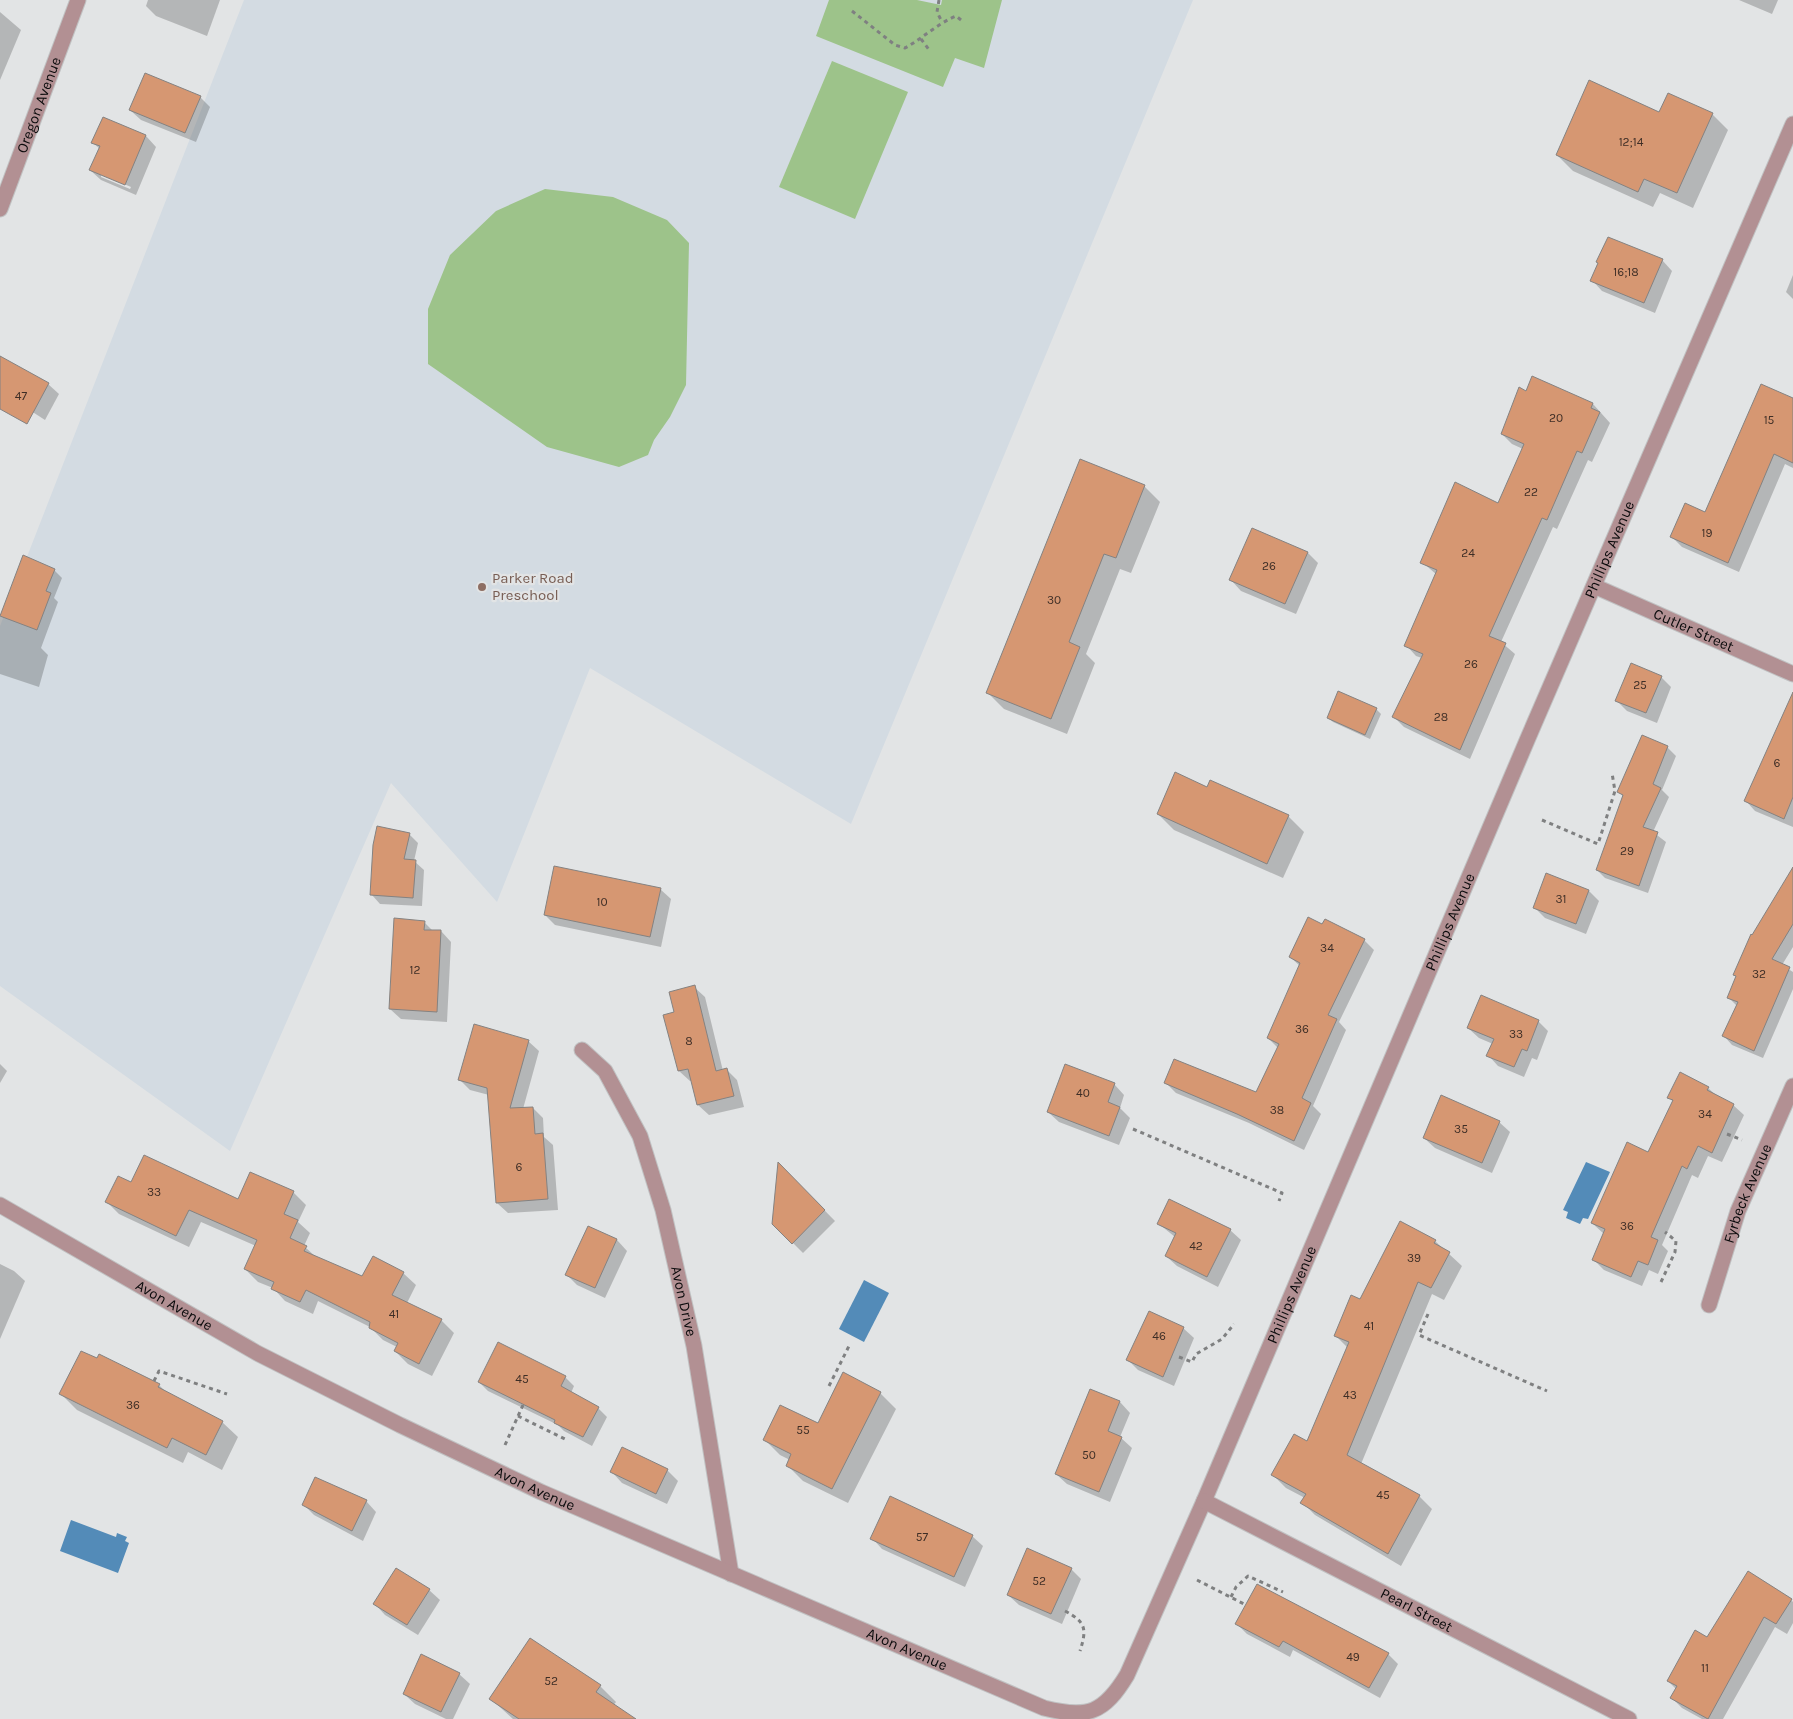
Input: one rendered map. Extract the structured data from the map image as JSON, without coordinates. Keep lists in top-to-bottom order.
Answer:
{
  "streets": {
    "street": [
      "Oregon Avenue",
      "Phillips Avenue",
      "Cutler Street",
      "Fyrbeck Avenue",
      "Avon Drive",
      "Avon Avenue",
      "Pearl Street"
    ]
  },
  "crossings": [
    ["Phillips Avenue", "Cutler Street"],
    ["Phillips Avenue", "Avon Avenue"],
    ["Phillips Avenue", "Pearl Street"],
    ["Avon Drive", "Avon Avenue"]
  ],
  "places": ["Parker Road Preschool"],
  "house_numbers": [
    "12;14",
    "16;18",
    "47",
    "20",
    "15",
    "22",
    "19",
    "24",
    "26",
    "30",
    "26",
    "25",
    "28",
    "6",
    "29",
    "31",
    "10",
    "34",
    "12",
    "32",
    "36",
    "33",
    "8",
    "40",
    "38",
    "34",
    "35",
    "6",
    "33",
    "36",
    "42",
    "39",
    "41",
    "41",
    "46",
    "45",
    "43",
    "36",
    "55",
    "50",
    "45",
    "57",
    "52",
    "49",
    "11",
    "52"
  ]
}
